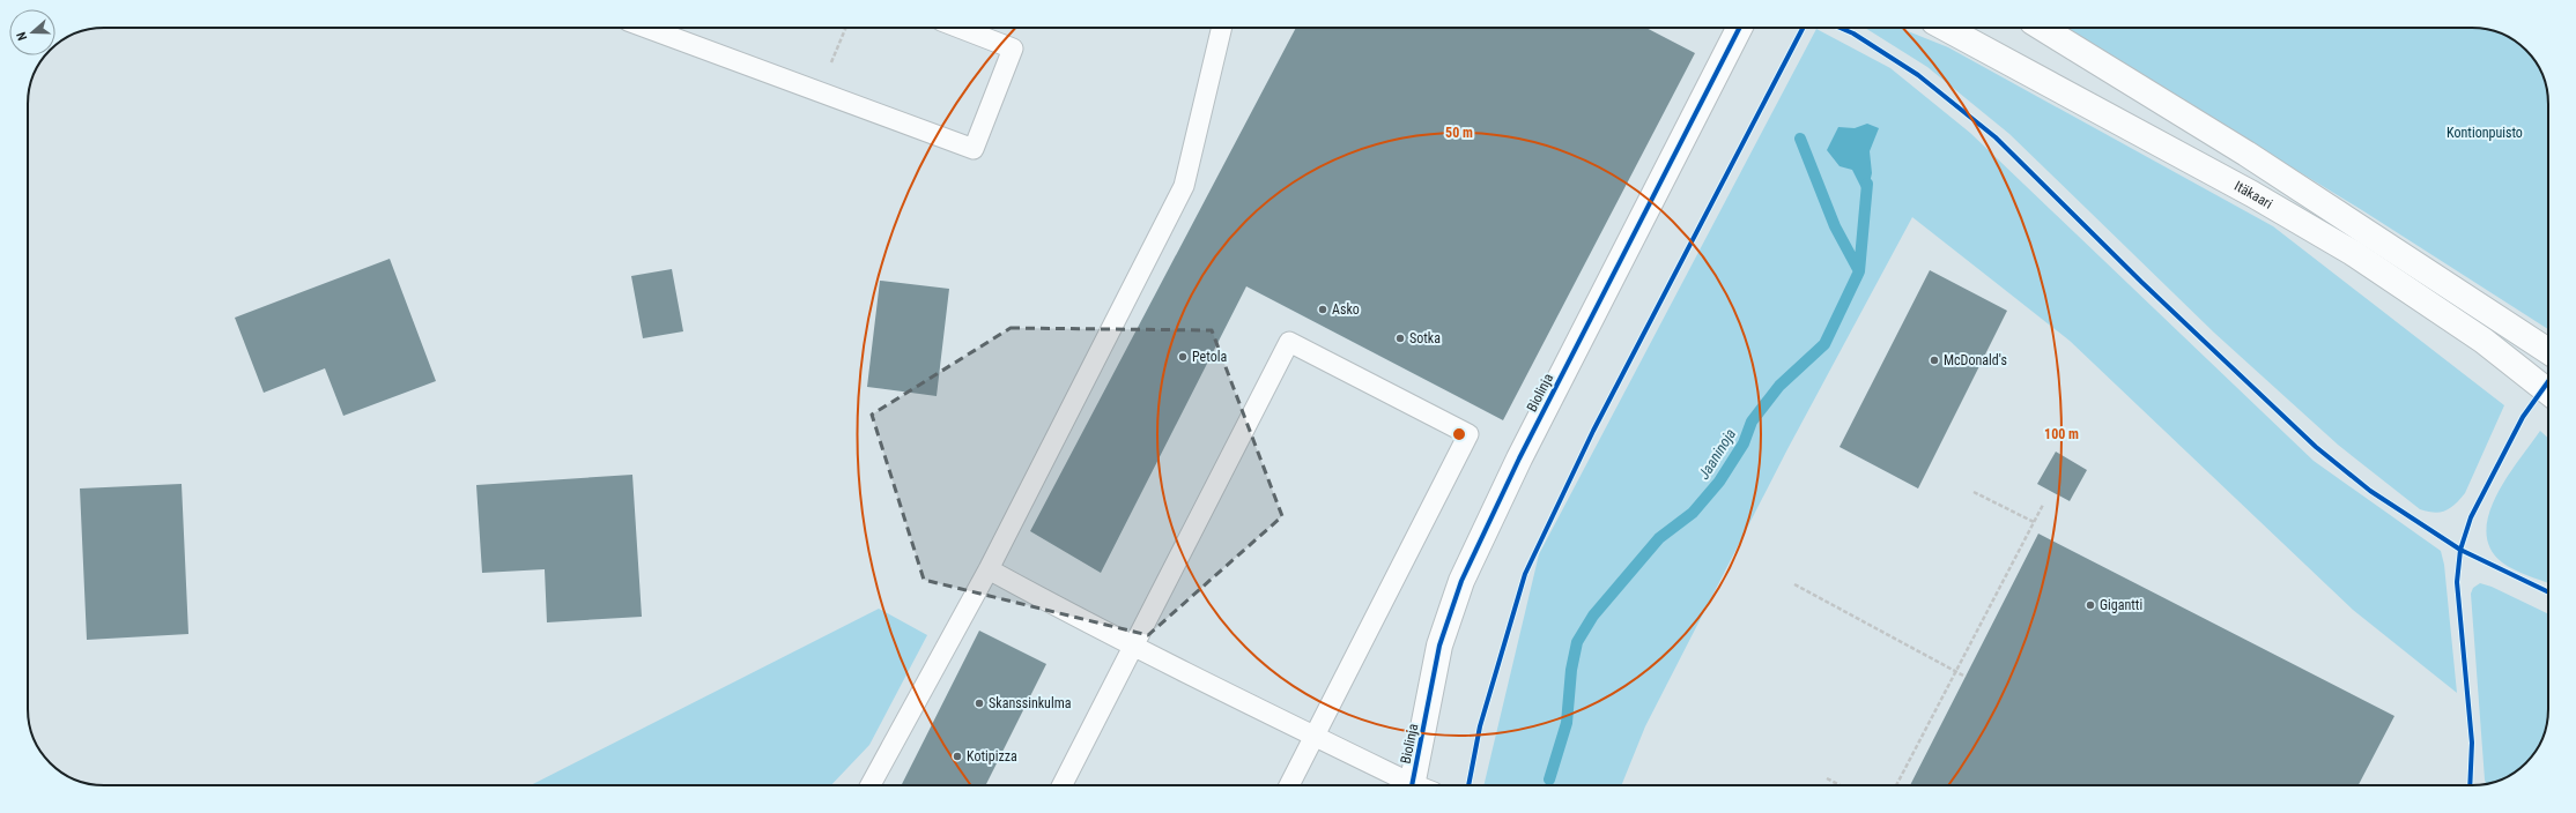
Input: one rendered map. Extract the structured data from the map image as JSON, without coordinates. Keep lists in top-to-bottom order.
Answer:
{
  "streets": {
    "street": ["Itäkaari", "Biolinja"]
  },
  "water": ["Jaaninoja"],
  "parks": ["Kontionpuisto"],
  "places": [
    "Asko",
    "Sotka",
    "Petola",
    "McDonald's",
    "Gigantti",
    "Skanssinkulma",
    "Kotipizza"
  ],
  "north": "left",
  "rings": ["50 m", "100 m"]
}
